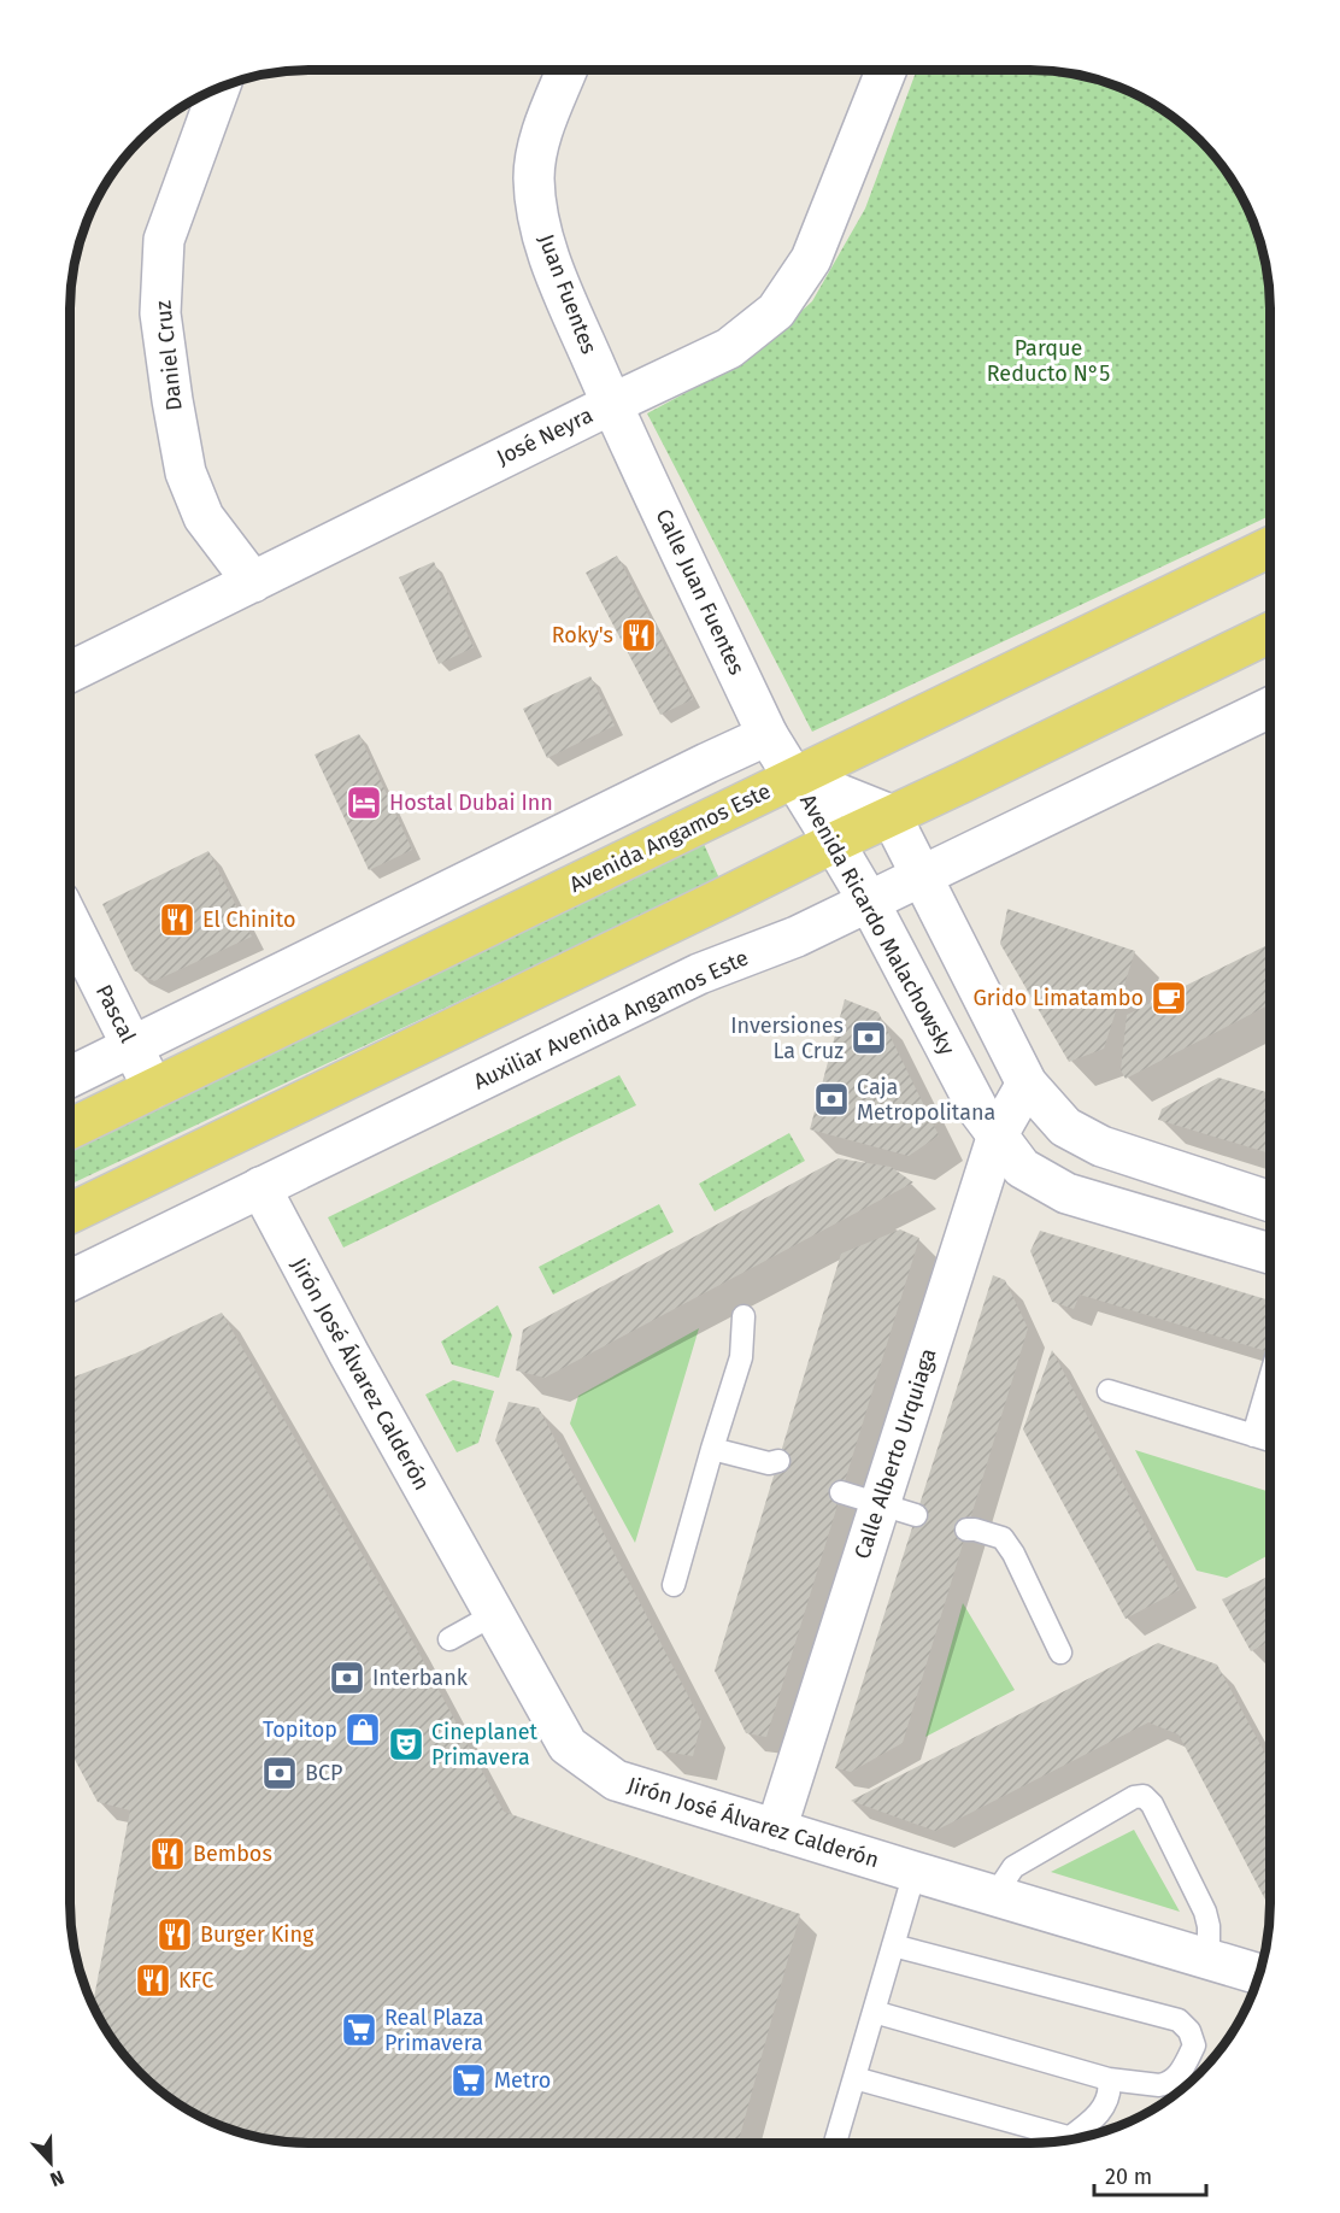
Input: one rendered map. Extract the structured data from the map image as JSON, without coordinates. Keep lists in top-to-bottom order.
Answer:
{
  "streets": {
    "main road": ["Avenida Angamos Este"],
    "street": [
      "Juan Fuentes",
      "Daniel Cruz",
      "José Neyra",
      "Calle Juan Fuentes",
      "Avenida Ricardo Malachowsky",
      "Pascal",
      "Auxiliar Avenida Angamos Este",
      "Jirón José Álvarez Calderón",
      "Calle Alberto Urquiaga"
    ]
  },
  "crossings": [
    ["Juan Fuentes", "José Neyra"],
    ["Juan Fuentes", "Calle Juan Fuentes"],
    ["Daniel Cruz", "José Neyra"],
    ["José Neyra", "Calle Juan Fuentes"],
    ["Calle Juan Fuentes", "Avenida Angamos Este"],
    ["Calle Juan Fuentes", "Avenida Ricardo Malachowsky"],
    ["Avenida Angamos Este", "Avenida Ricardo Malachowsky"],
    ["Avenida Angamos Este", "Pascal"],
    ["Avenida Ricardo Malachowsky", "Auxiliar Avenida Angamos Este"],
    ["Avenida Ricardo Malachowsky", "Calle Alberto Urquiaga"],
    ["Auxiliar Avenida Angamos Este", "Jirón José Álvarez Calderón"],
    ["Jirón José Álvarez Calderón", "Calle Alberto Urquiaga"]
  ],
  "parks": ["Parque Reducto N°5"],
  "places": {
    "restaurant": [
      "Roky's",
      "El Chinito",
      "Bembos",
      "Burger King",
      "KFC"
    ],
    "hotel": ["Hostal Dubai Inn"],
    "cafe": ["Grido Limatambo"],
    "bank": [
      "Inversiones La Cruz",
      "Caja Metropolitana",
      "Interbank",
      "BCP"
    ],
    "shop": ["Topitop"],
    "theatre": ["Cineplanet Primavera"],
    "supermarket": ["Real Plaza Primavera", "Metro"]
  },
  "scale_bar": "20 m",
  "north": "bottom"
}
